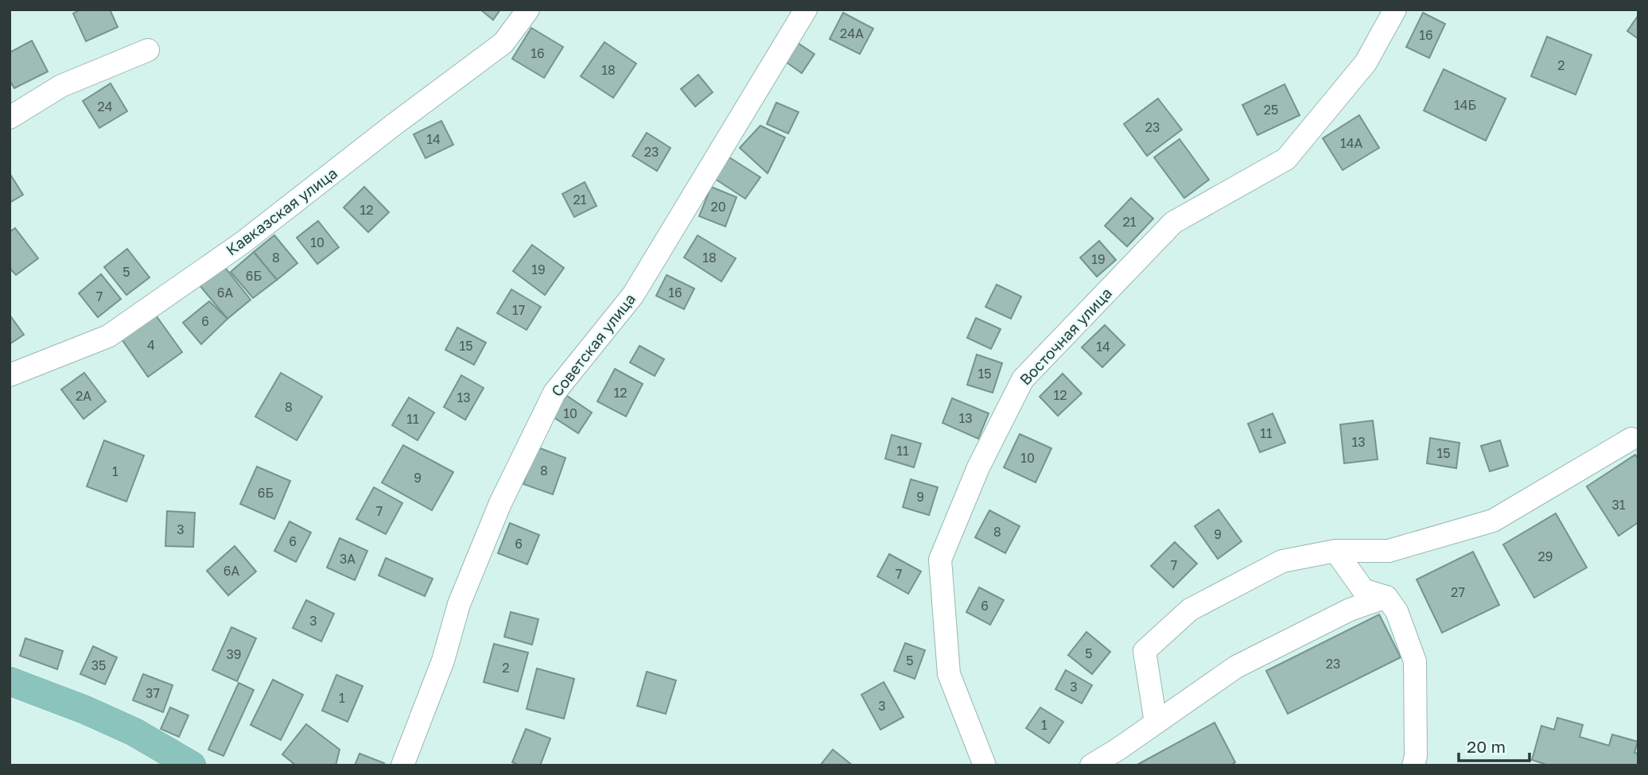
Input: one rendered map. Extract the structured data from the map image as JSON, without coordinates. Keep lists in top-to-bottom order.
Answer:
{
  "streets": {
    "street": ["Кавказская улица", "Восточная улица", "Советская улица"]
  },
  "house_numbers": [
    "24А",
    "16",
    "16",
    "2",
    "18",
    "14Б",
    "24",
    "25",
    "23",
    "14",
    "14А",
    "23",
    "21",
    "20",
    "12",
    "21",
    "10",
    "8",
    "18",
    "19",
    "19",
    "5",
    "6Б",
    "6А",
    "16",
    "7",
    "17",
    "6",
    "4",
    "15",
    "14",
    "15",
    "12",
    "12",
    "2А",
    "13",
    "8",
    "10",
    "13",
    "11",
    "11",
    "13",
    "11",
    "15",
    "10",
    "8",
    "1",
    "9",
    "6Б",
    "9",
    "31",
    "7",
    "3",
    "8",
    "9",
    "6",
    "6",
    "29",
    "3А",
    "7",
    "6А",
    "7",
    "27",
    "6",
    "3",
    "5",
    "39",
    "5",
    "23",
    "35",
    "2",
    "3",
    "37",
    "1",
    "3",
    "1"
  ],
  "scale_bar": "20 m"
}
